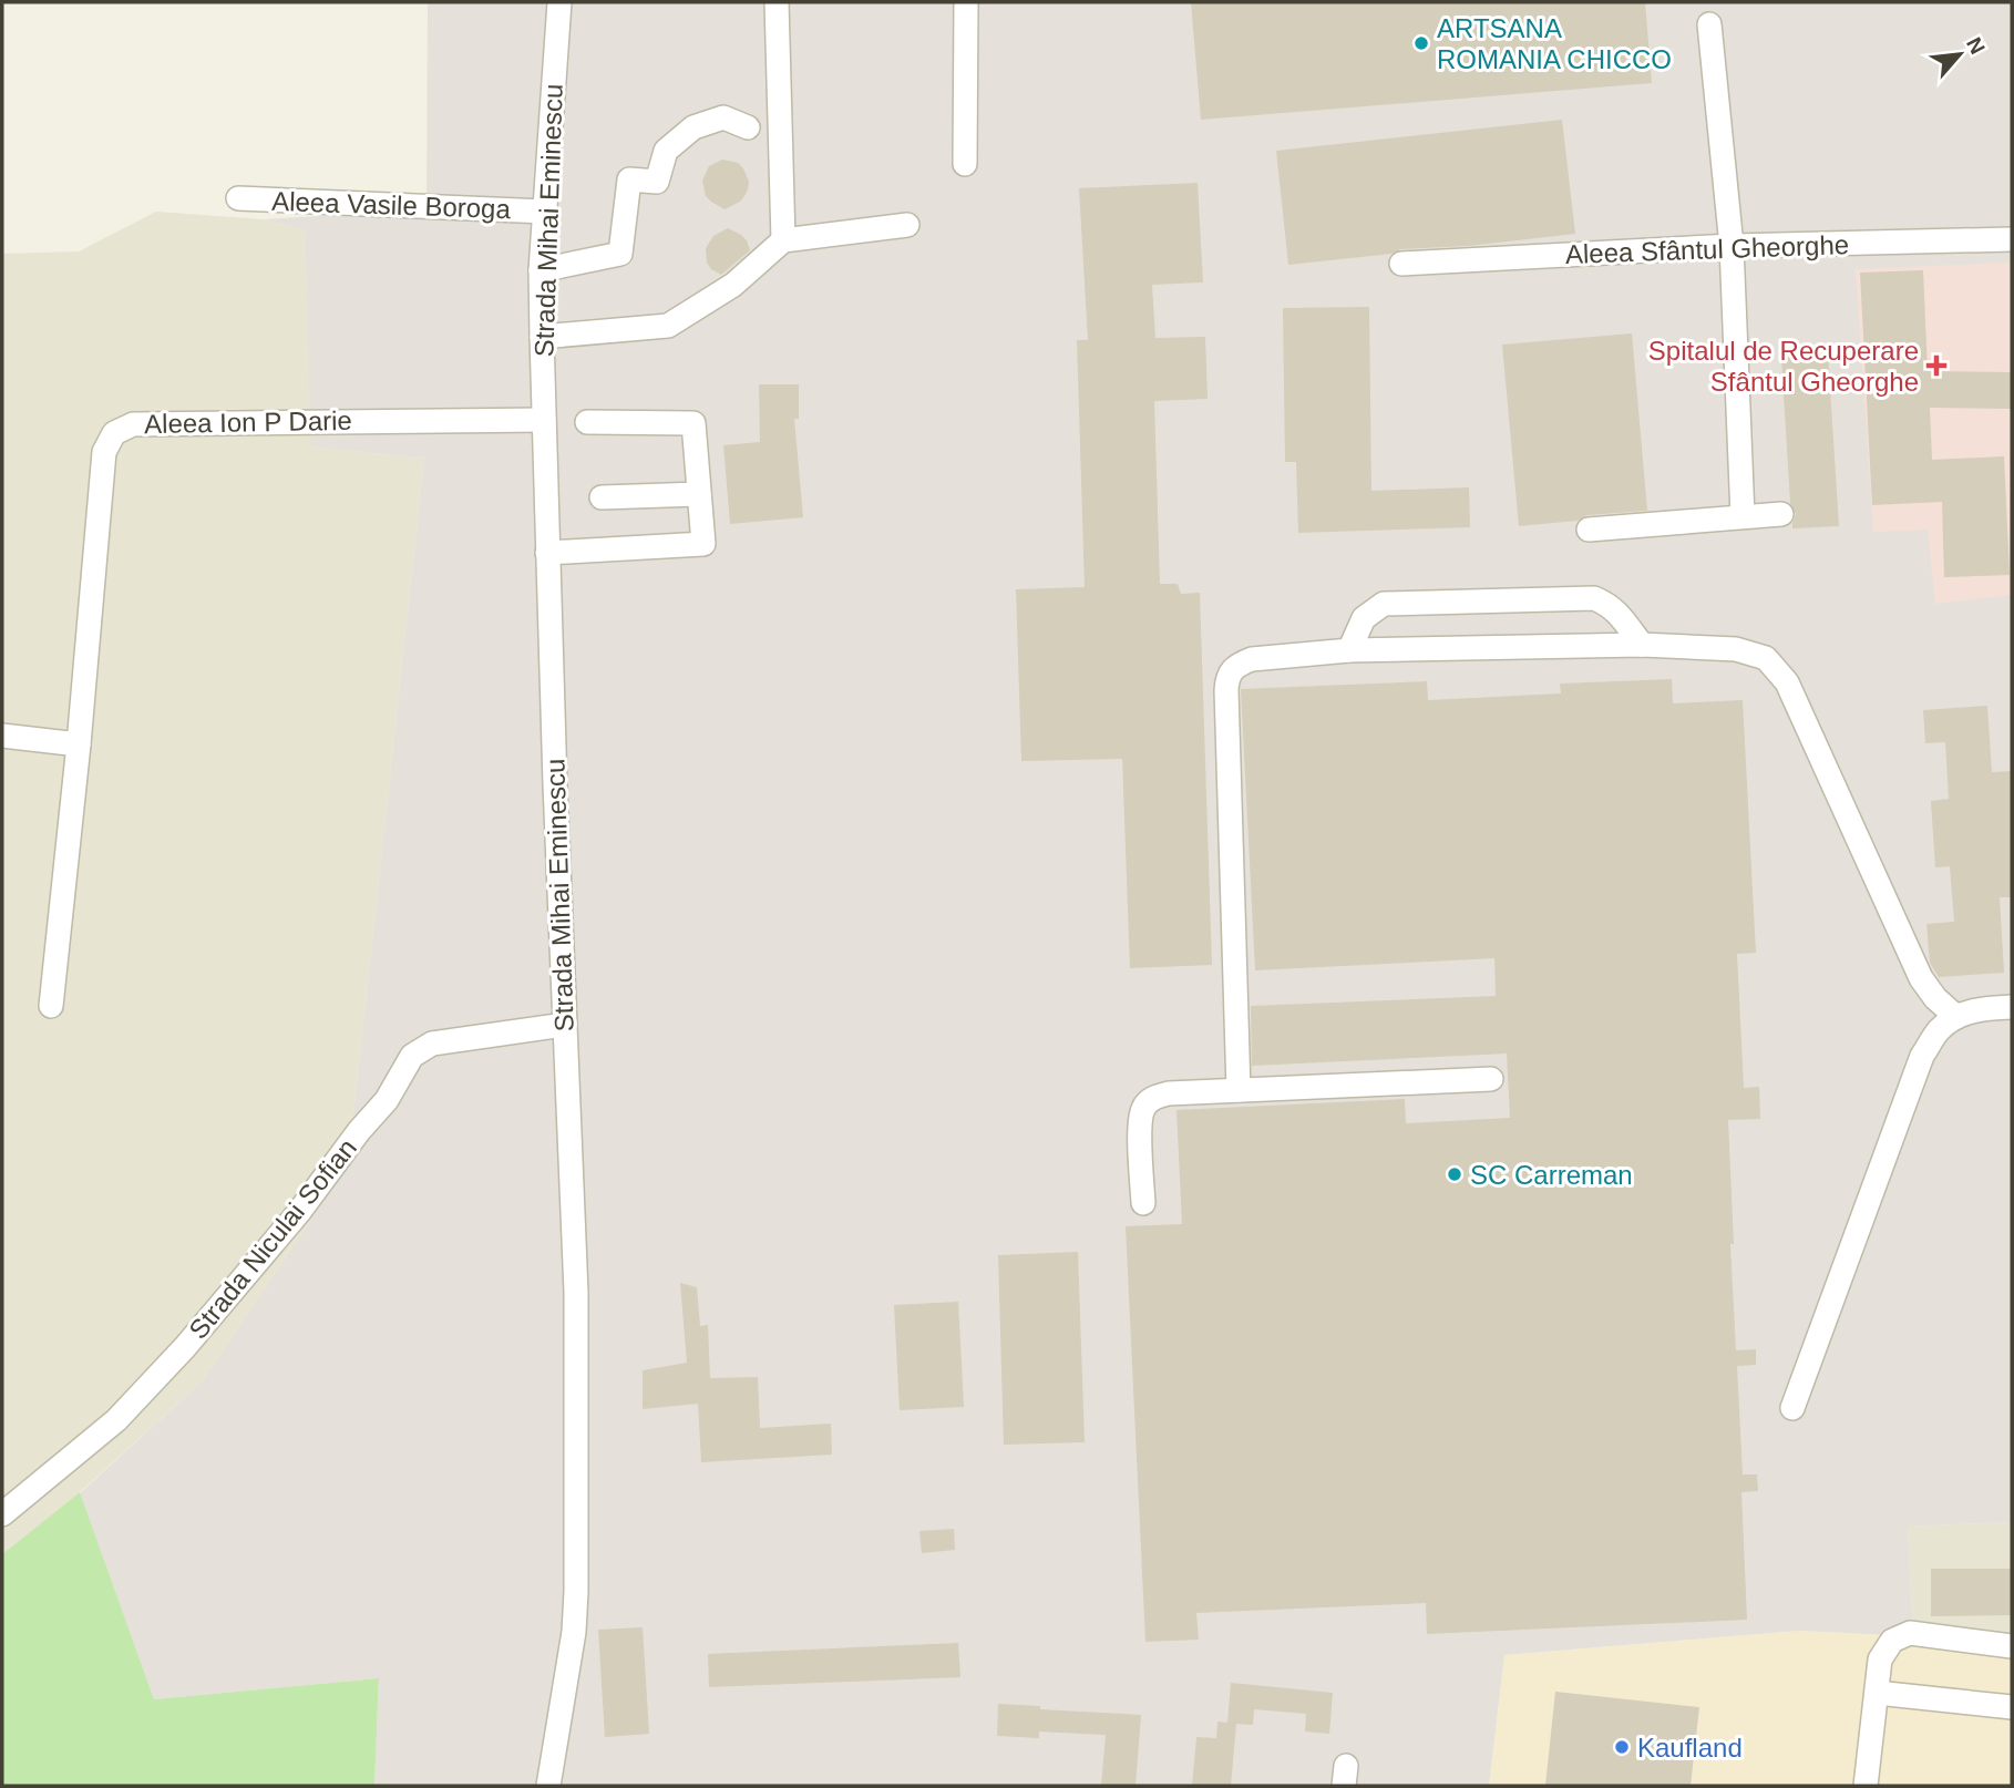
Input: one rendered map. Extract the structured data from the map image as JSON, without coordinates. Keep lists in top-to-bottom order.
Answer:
{
  "streets": {
    "street": [
      "Aleea Vasile Boroga",
      "Strada Mihai Eminescu",
      "Aleea Sfântul Gheorghe",
      "Aleea Ion P Darie",
      "Strada Niculai Sofian"
    ]
  },
  "crossings": [
    ["Aleea Vasile Boroga", "Strada Mihai Eminescu"],
    ["Strada Mihai Eminescu", "Aleea Ion P Darie"],
    ["Strada Mihai Eminescu", "Strada Niculai Sofian"]
  ],
  "places": {
    "other": ["ARTSANA ROMANIA CHICCO", "SC Carreman", "Kaufland"],
    "health": ["Spitalul de Recuperare Sfântul Gheorghe"]
  },
  "north": "top right"
}
